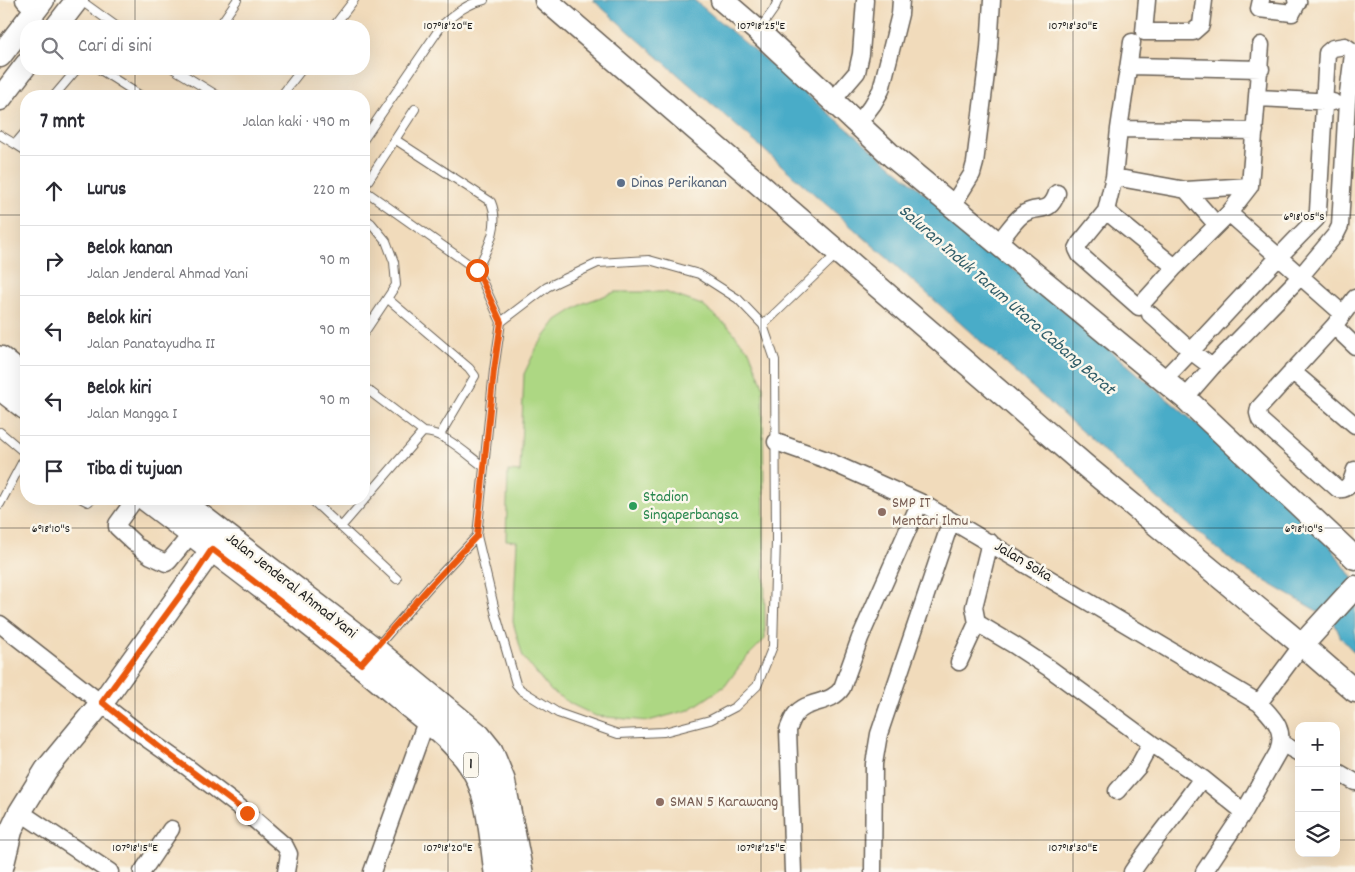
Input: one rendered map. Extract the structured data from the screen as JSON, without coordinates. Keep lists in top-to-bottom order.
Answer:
{
  "streets": {
    "main road": ["Jalan Jenderal Ahmad Yani", "1"],
    "street": ["Jalan Soka"]
  },
  "water": ["Saluran Induk Tarum Utara Cabang Barat"],
  "places": [
    "Dinas Perikanan",
    "Stadion Singaperbangsa",
    "SMP IT Mentari Ilmu",
    "SMAN 5 Karawang"
  ],
  "page": {
    "search": "Cari di sini",
    "heading": ["7 mnt", "Jalan kaki · 490 m"],
    "list": [
      ["Lurus", "220 m"],
      ["Belok kanan", "Jalan Jenderal Ahmad Yani", "90 m"],
      ["Belok kiri", "Jalan Panatayudha II", "90 m"],
      ["Belok kiri", "Jalan Mangga I", "90 m"],
      "Tiba di tujuan"
    ],
    "map_buttons": ["+", "−"]
  },
  "coordinates": [
    "107°18'20\"E",
    "107°18'25\"E",
    "107°18'30\"E",
    "6°18'05\"S",
    "6°18'10\"S",
    "107°18'15\"E"
  ]
}
